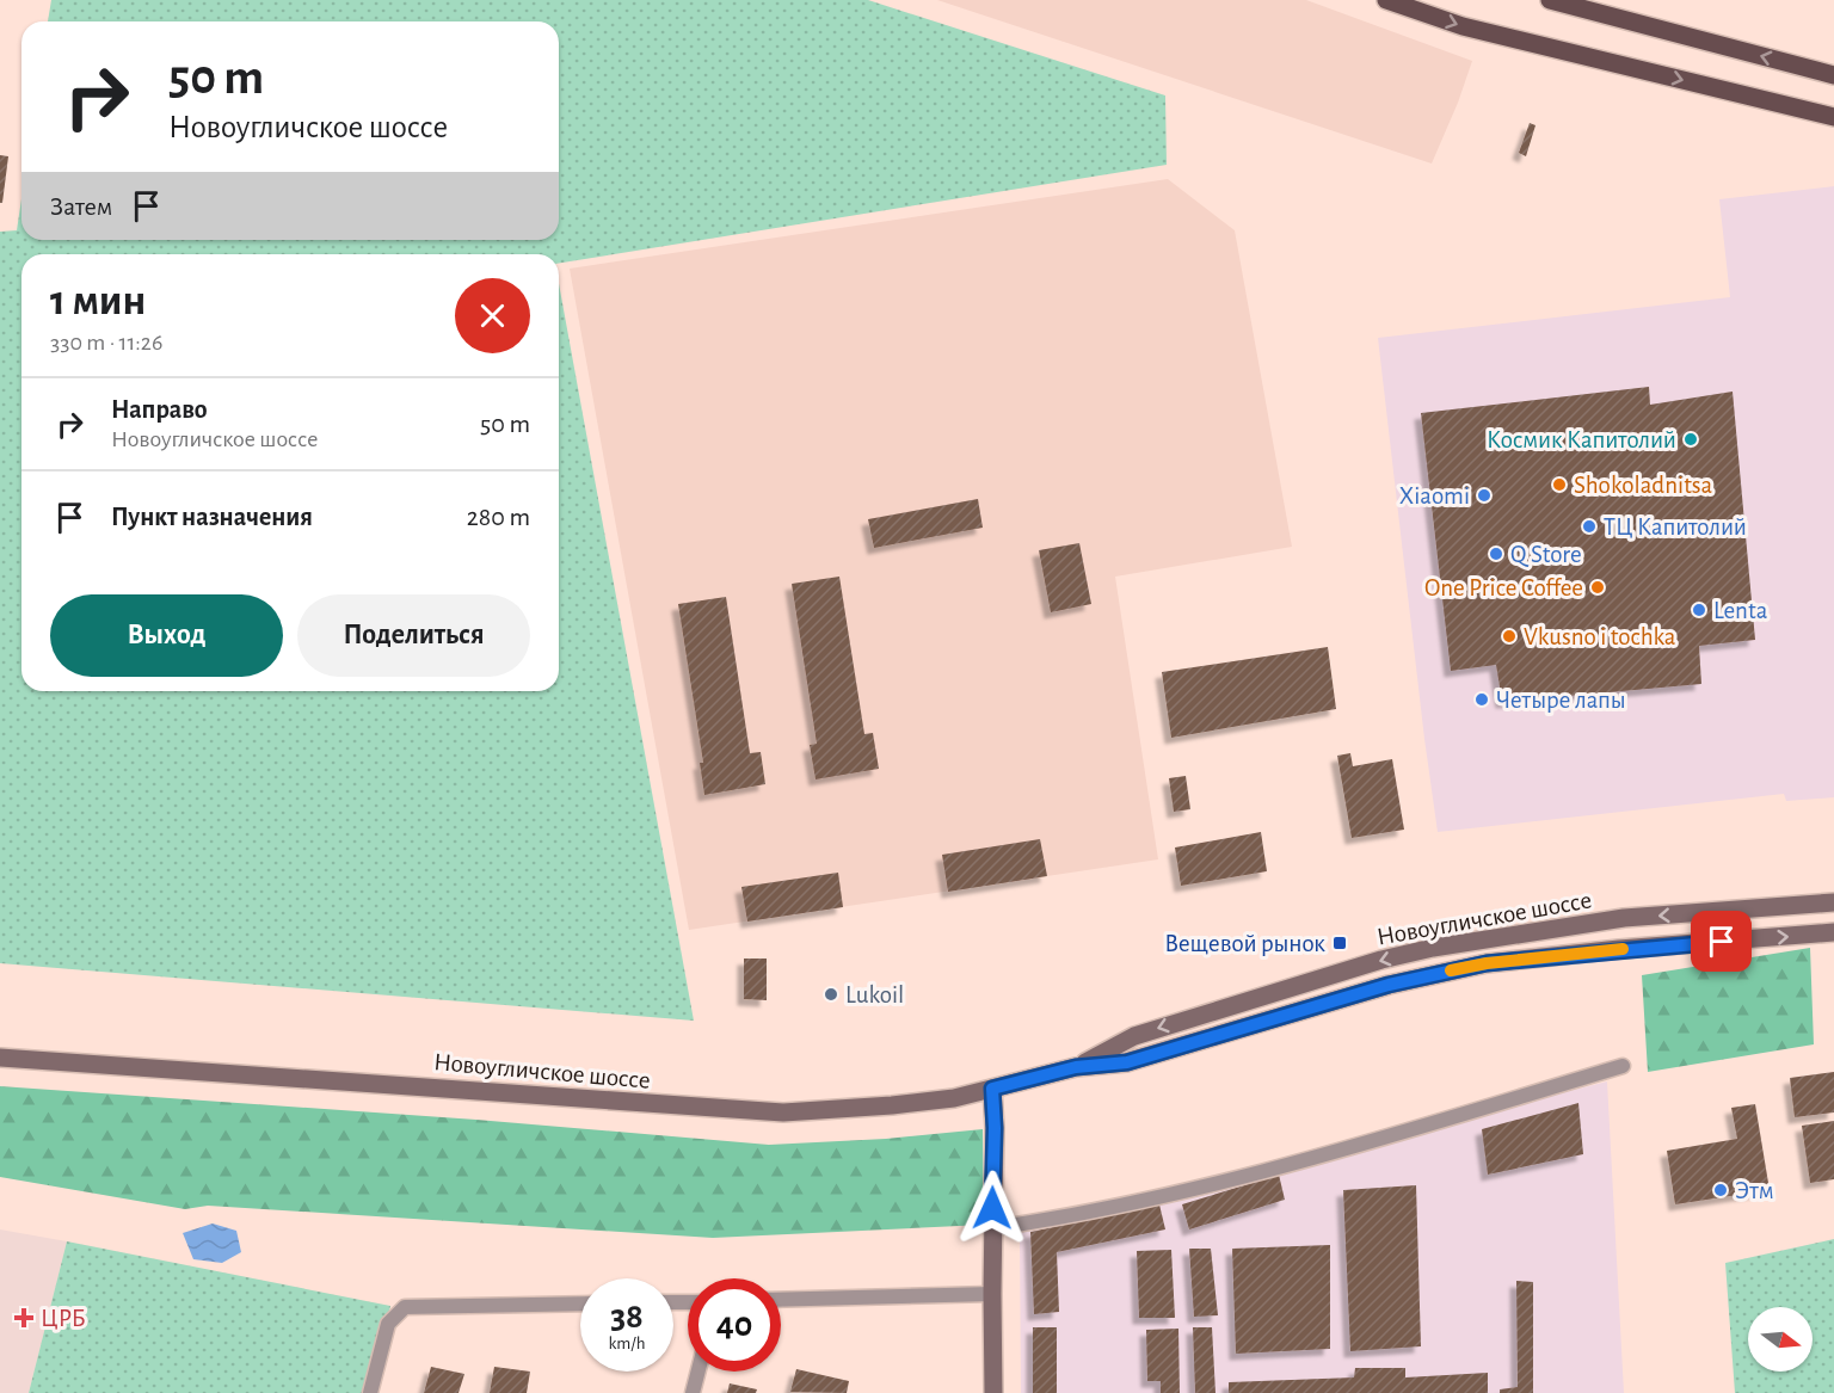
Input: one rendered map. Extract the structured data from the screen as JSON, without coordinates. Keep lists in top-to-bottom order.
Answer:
{
  "streets": {
    "main road": ["Новоугличское шоссе"]
  },
  "places": {
    "other": [
      "Космик Капитолий",
      "Shokoladnitsa",
      "Xiaomi",
      "ТЦ Капитолий",
      "Q Store",
      "One Price Coffee",
      "Lenta",
      "Vkusno i tochka",
      "Четыре лапы",
      "Lukoil",
      "Этм"
    ],
    "transit": ["Вещевой рынок"],
    "health": ["ЦРБ"]
  },
  "north": "right",
  "page": {
    "turn": ["50 m", "Новоугличское шоссе"],
    "then": "Затем",
    "heading": ["1 мин", "330 m · 11:26"],
    "list": [
      {
        "name": "Направо",
        "note": "Новоугличское шоссе",
        "value": "50 m"
      },
      {
        "name": "Пункт назначения",
        "value": "280 m"
      }
    ],
    "buttons": ["Выход", "Поделиться"],
    "speed": "38 km/h",
    "limit": "40"
  }
}
